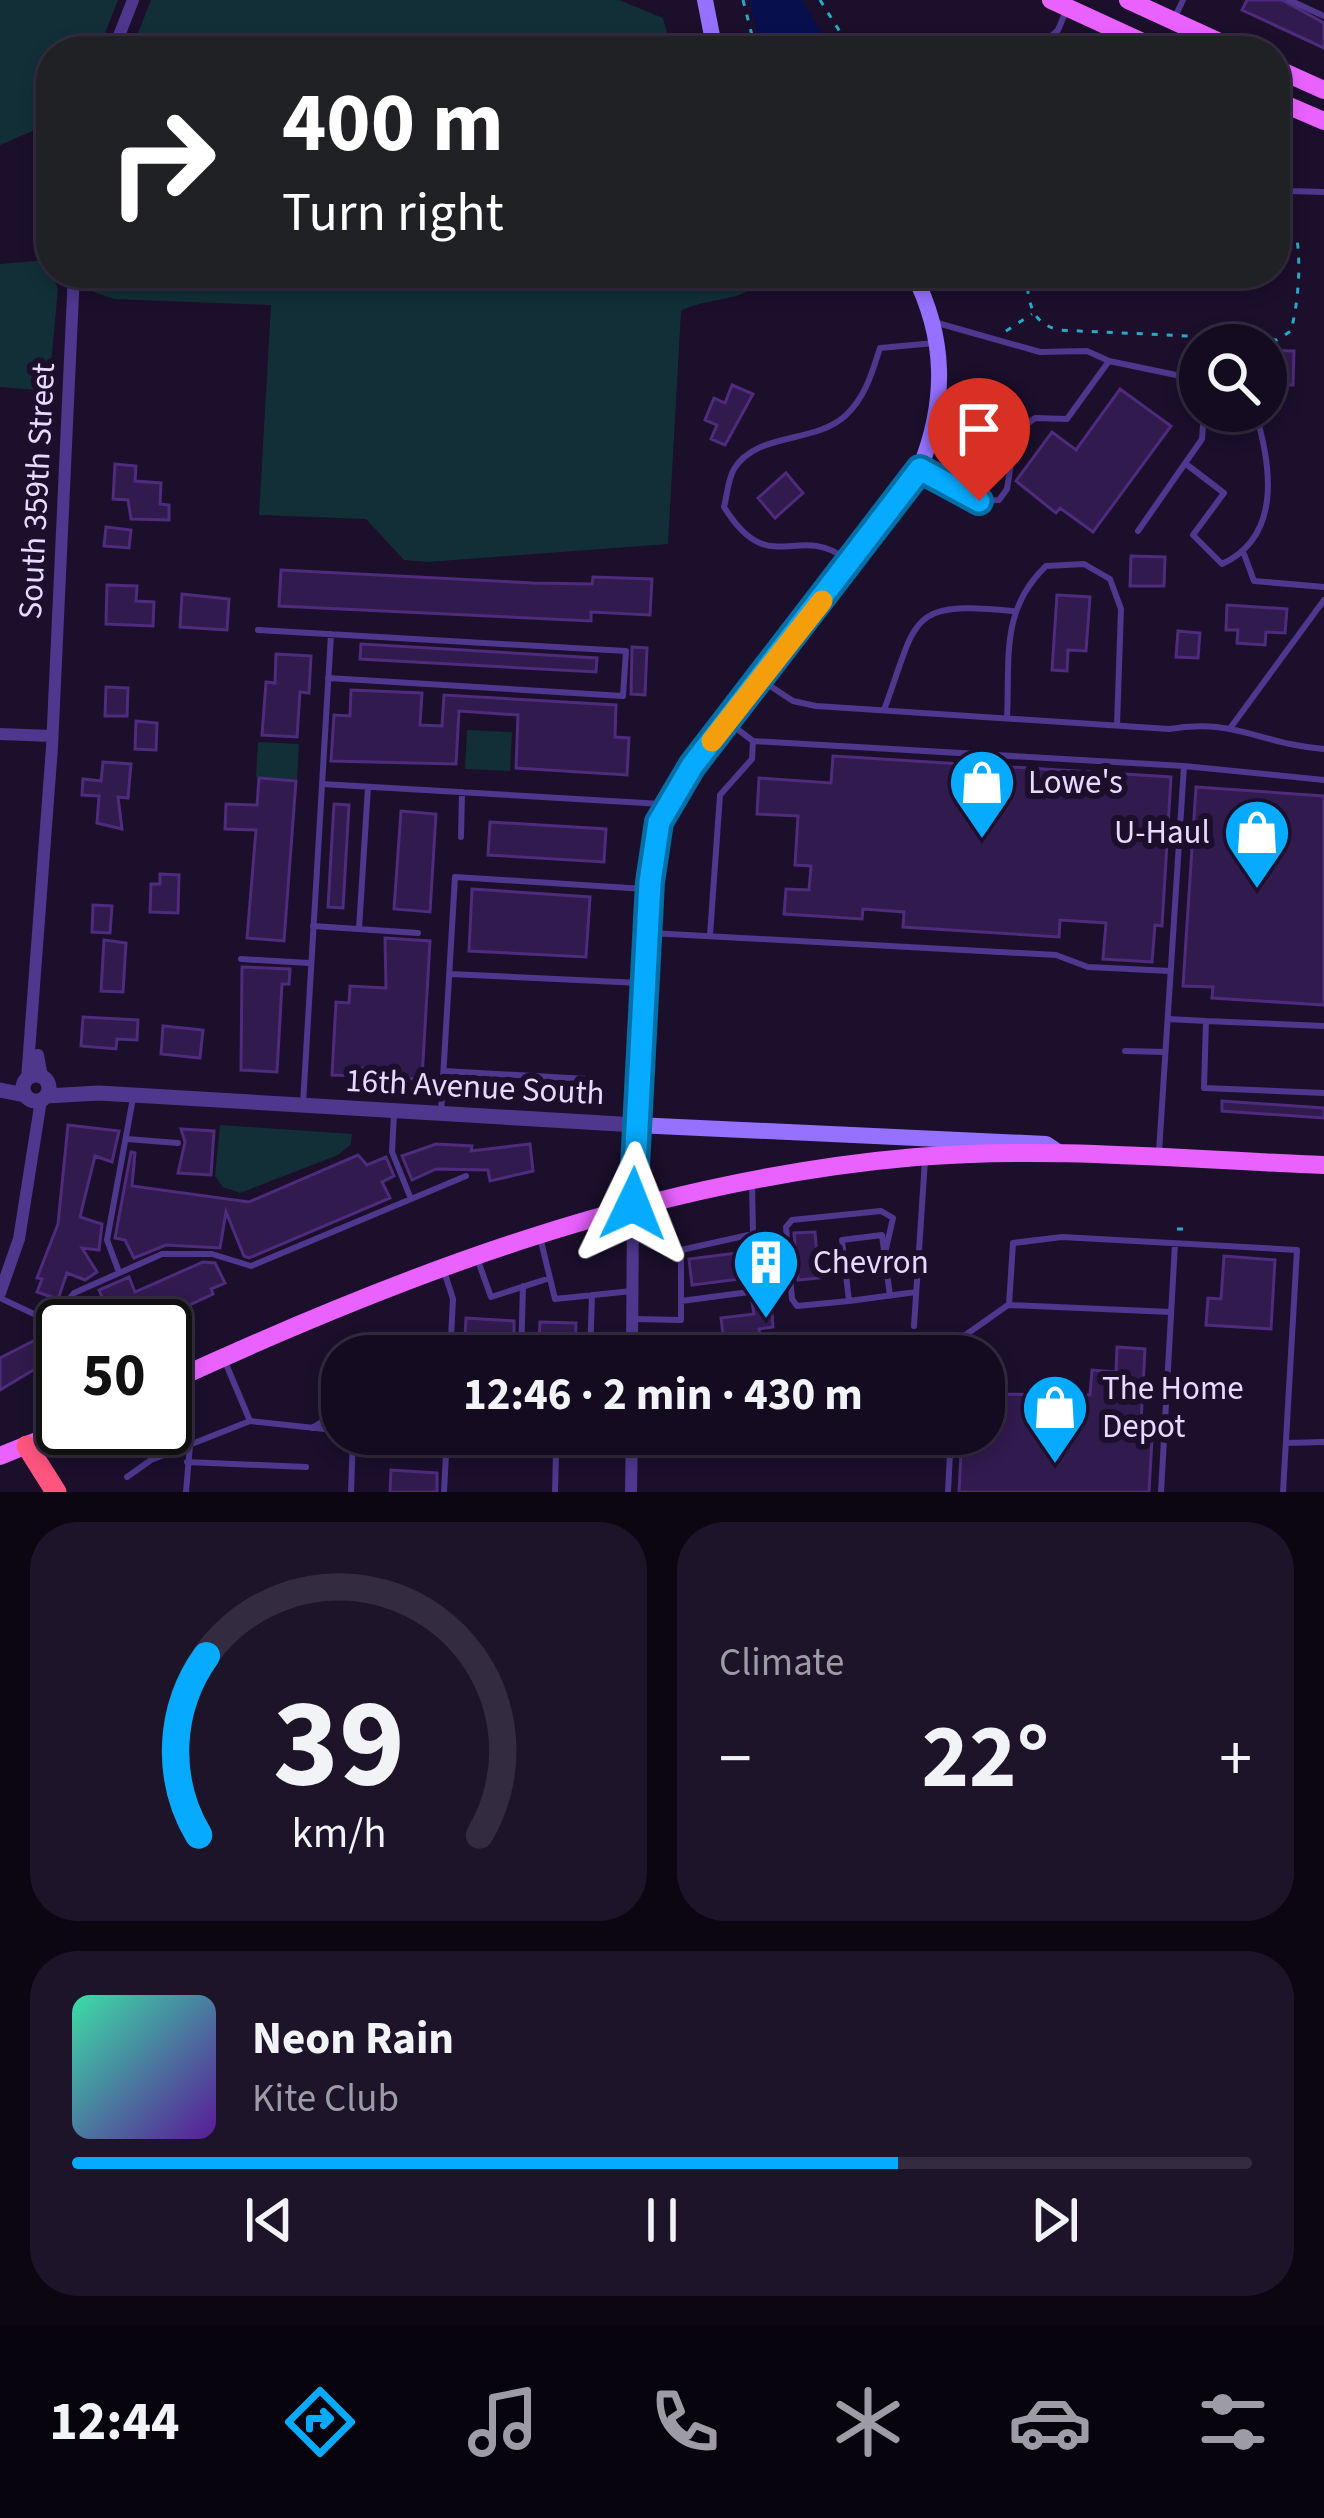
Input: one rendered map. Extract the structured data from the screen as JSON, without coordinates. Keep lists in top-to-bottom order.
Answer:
{
  "streets": {
    "main road": ["16th Avenue South"],
    "street": ["South 359th Street"]
  },
  "crossings": [
    ["South 359th Street", "16th Avenue South"]
  ],
  "places": {
    "shop": ["Lowe's", "U-Haul", "The Home Depot"],
    "building": ["Chevron"]
  },
  "page": {
    "turn": ["400 m", "Turn right"],
    "limit": "50",
    "trip": "12:46 · 2 min · 430 m",
    "tile": "Climate",
    "heat": ["−", "22°", "+"],
    "song": ["Neon Rain", "Kite Club"],
    "tabs": "12:44",
    "gauge": ["39", "km/h"]
  }
}
